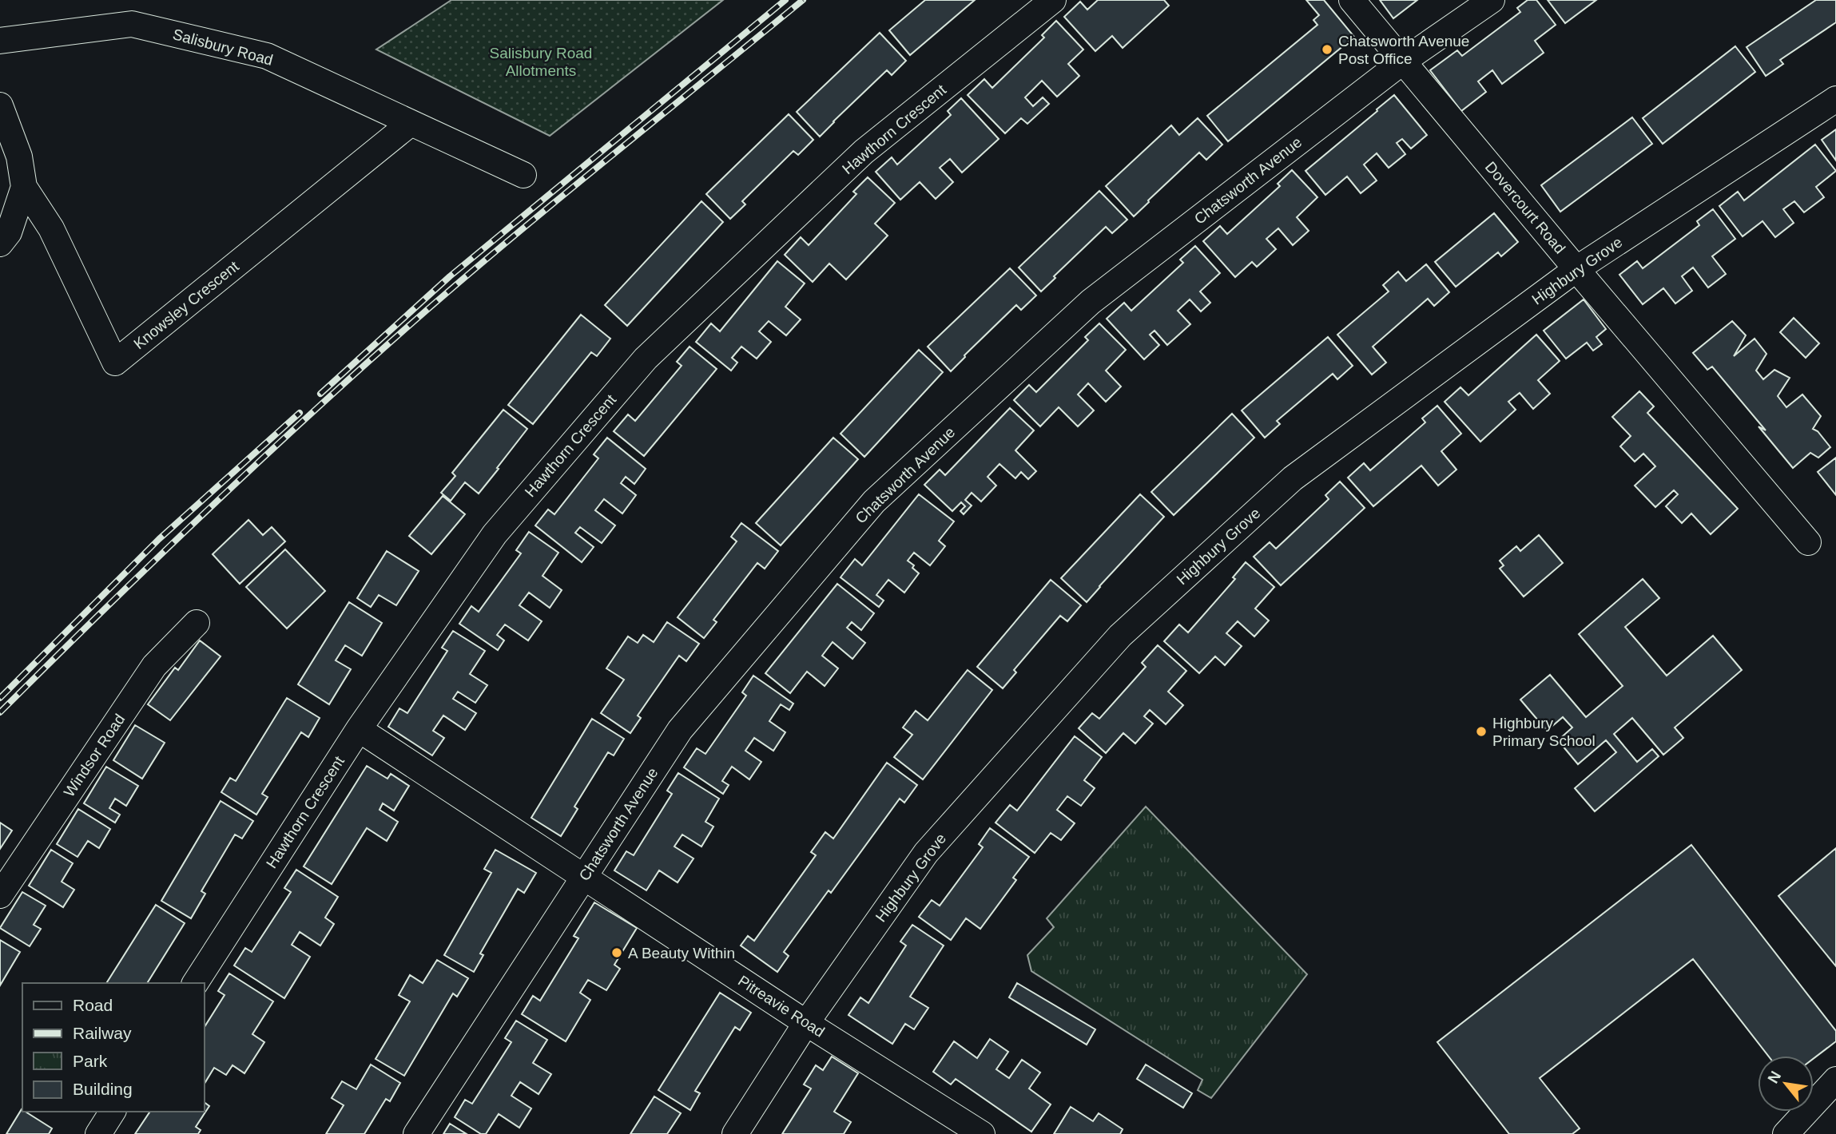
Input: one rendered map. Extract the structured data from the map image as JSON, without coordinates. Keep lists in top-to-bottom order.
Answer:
{
  "streets": {
    "street": [
      "Salisbury Road",
      "Hawthorn Crescent",
      "Chatsworth Avenue",
      "Dovercourt Road",
      "Highbury Grove",
      "Knowsley Crescent",
      "Windsor Road",
      "Pitreavie Road"
    ]
  },
  "crossings": [
    ["Salisbury Road", "Knowsley Crescent"],
    ["Hawthorn Crescent", "Pitreavie Road"],
    ["Chatsworth Avenue", "Dovercourt Road"],
    ["Chatsworth Avenue", "Pitreavie Road"],
    ["Dovercourt Road", "Highbury Grove"],
    ["Highbury Grove", "Pitreavie Road"]
  ],
  "parks": ["Salisbury Road Allotments"],
  "places": ["Chatsworth Avenue Post Office", "Highbury Primary School", "A Beauty Within"],
  "legend": [
    "Road",
    "Railway",
    "Park",
    "Building"
  ],
  "north": "top left"
}
